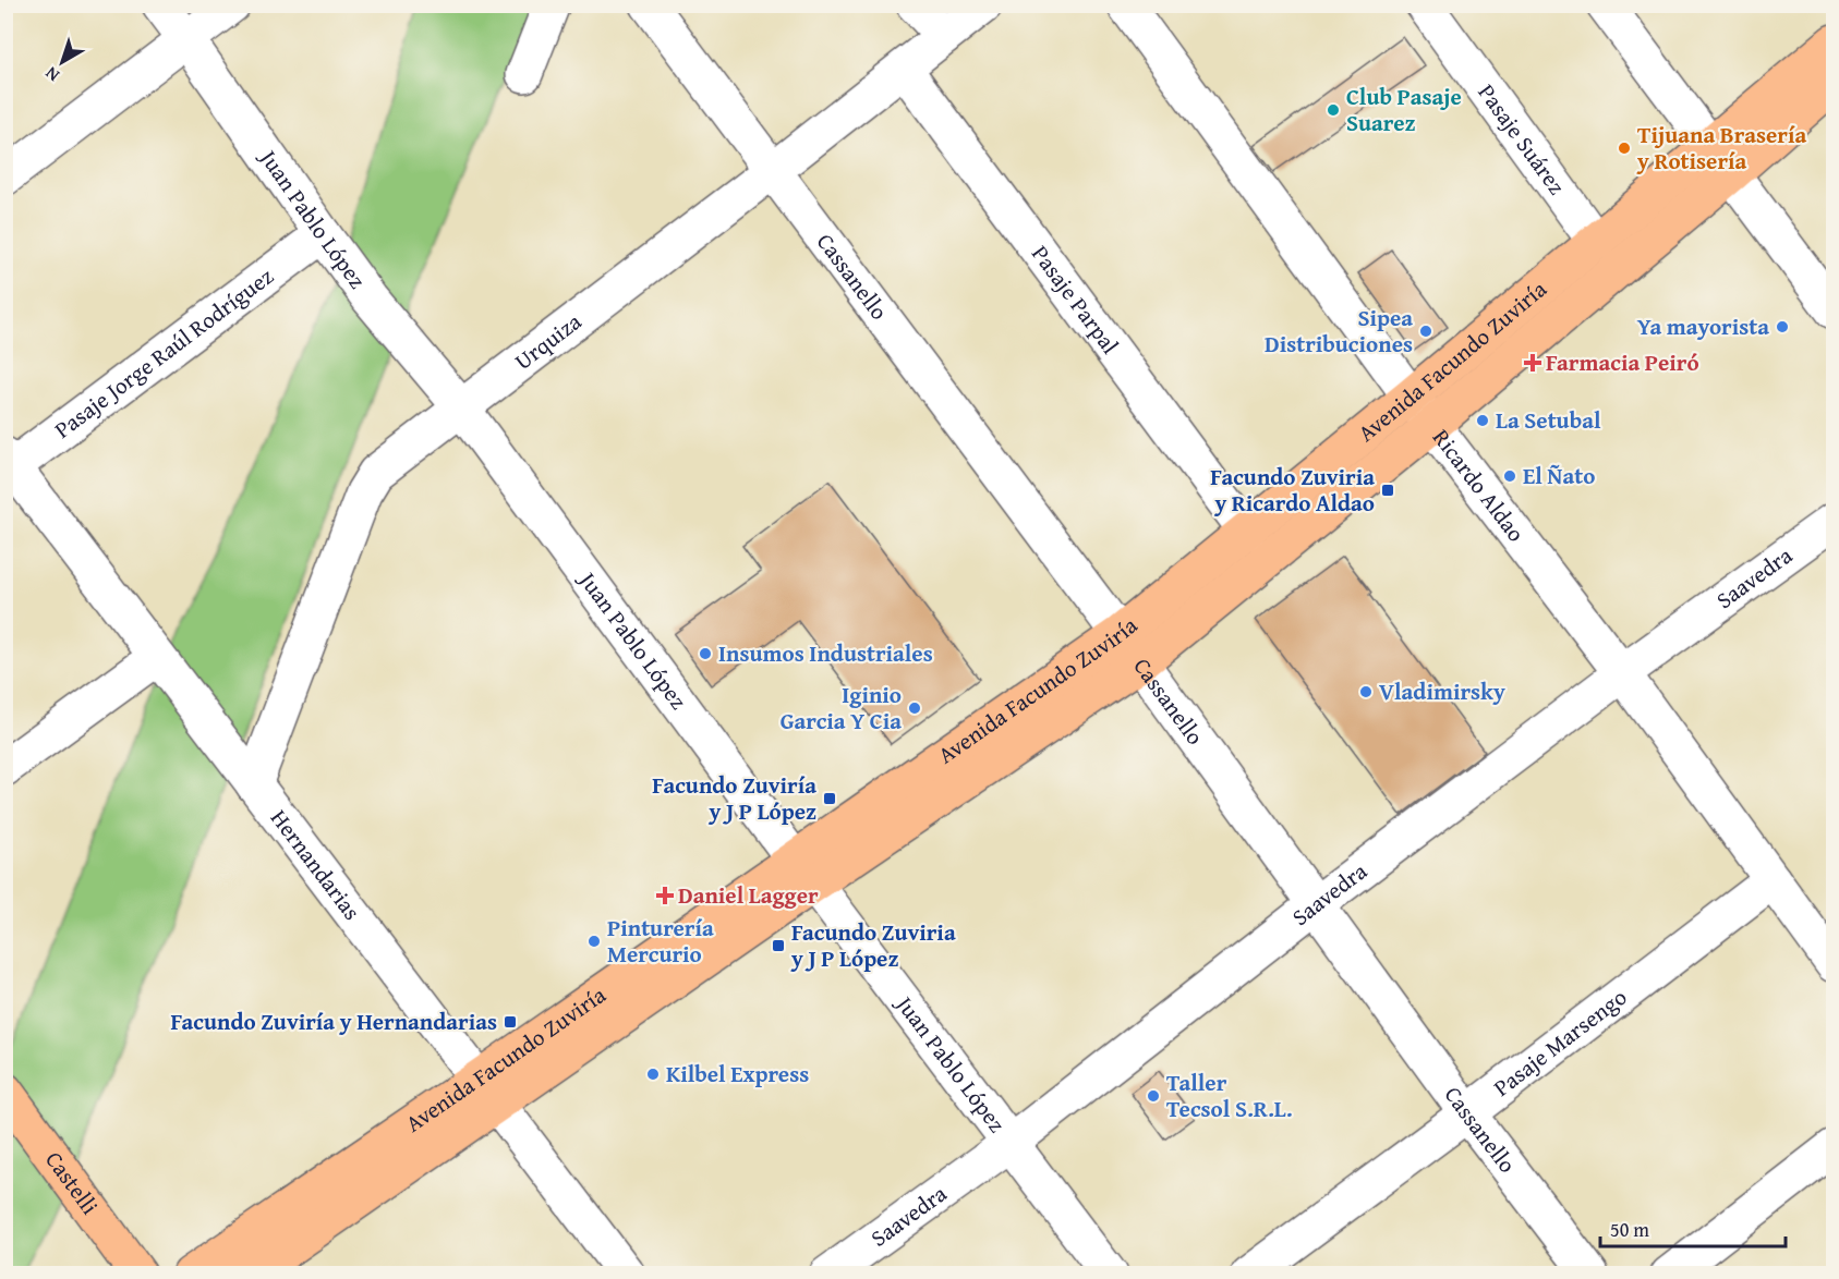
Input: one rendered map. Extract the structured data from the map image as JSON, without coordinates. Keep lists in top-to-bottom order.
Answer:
{
  "streets": {
    "main road": ["Avenida Facundo Zuviría", "Castelli"],
    "street": [
      "Pasaje Suárez",
      "Juan Pablo López",
      "Cassanello",
      "Pasaje Parpal",
      "Urquiza",
      "Pasaje Jorge Raúl Rodríguez",
      "Ricardo Aldao",
      "Saavedra",
      "Hernandarias",
      "Pasaje Marsengo"
    ]
  },
  "crossings": [
    ["Pasaje Suárez", "Avenida Facundo Zuviría"],
    ["Juan Pablo López", "Urquiza"],
    ["Juan Pablo López", "Pasaje Jorge Raúl Rodríguez"],
    ["Juan Pablo López", "Avenida Facundo Zuviría"],
    ["Juan Pablo López", "Saavedra"],
    ["Cassanello", "Urquiza"],
    ["Cassanello", "Avenida Facundo Zuviría"],
    ["Cassanello", "Saavedra"],
    ["Cassanello", "Pasaje Marsengo"],
    ["Pasaje Parpal", "Urquiza"],
    ["Pasaje Parpal", "Avenida Facundo Zuviría"],
    ["Urquiza", "Hernandarias"],
    ["Pasaje Jorge Raúl Rodríguez", "Hernandarias"],
    ["Avenida Facundo Zuviría", "Ricardo Aldao"],
    ["Avenida Facundo Zuviría", "Hernandarias"],
    ["Ricardo Aldao", "Saavedra"],
    ["Ricardo Aldao", "Pasaje Marsengo"]
  ],
  "places": {
    "other": [
      "Club Pasaje Suarez",
      "Tijuana Brasería y Rotisería",
      "Ya mayorista",
      "Sipea Distribuciones",
      "La Setubal",
      "El Ñato",
      "Insumos Industriales",
      "Vladimirsky",
      "Iginio Garcia Y Cia",
      "Pinturería Mercurio",
      "Kilbel Express",
      "Taller Tecsol S.R.L."
    ],
    "health": ["Farmacia Peiró", "Daniel Lagger"],
    "transit": [
      "Facundo Zuviria y Ricardo Aldao",
      "Facundo Zuviría y J P López",
      "Facundo Zuviria y J P López",
      "Facundo Zuviría y Hernandarias"
    ]
  },
  "scale_bar": "50 m",
  "north": "bottom left"
}
